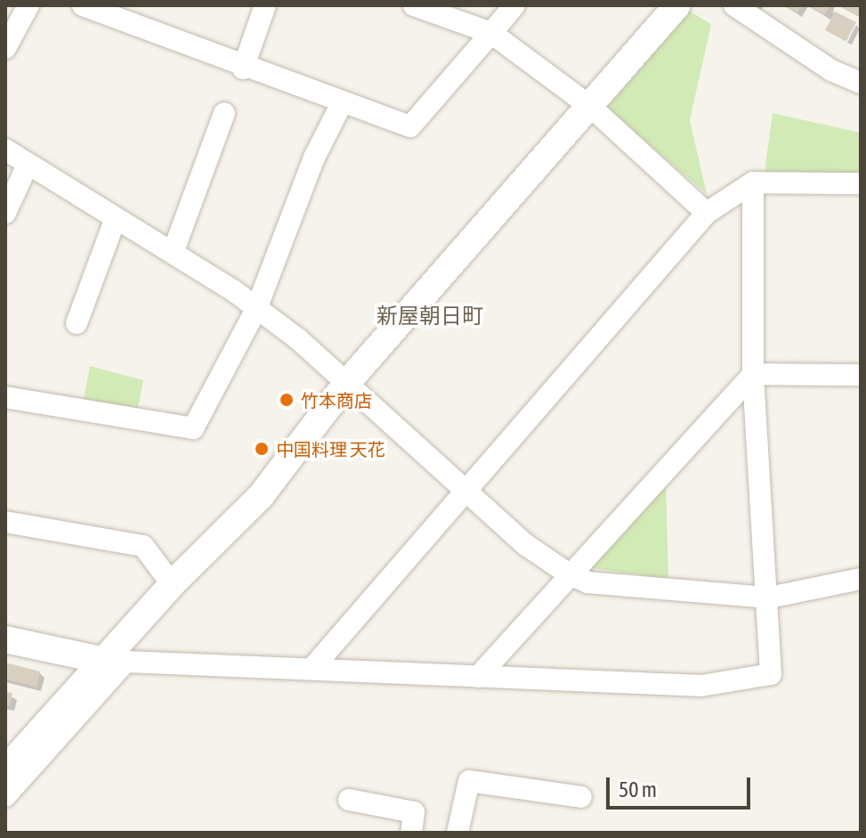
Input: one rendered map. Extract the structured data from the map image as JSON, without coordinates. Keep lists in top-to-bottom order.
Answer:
{
  "districts": ["新屋朝日町"],
  "places": ["竹本商店", "中国料理 天花"],
  "scale_bar": "50 m"
}
